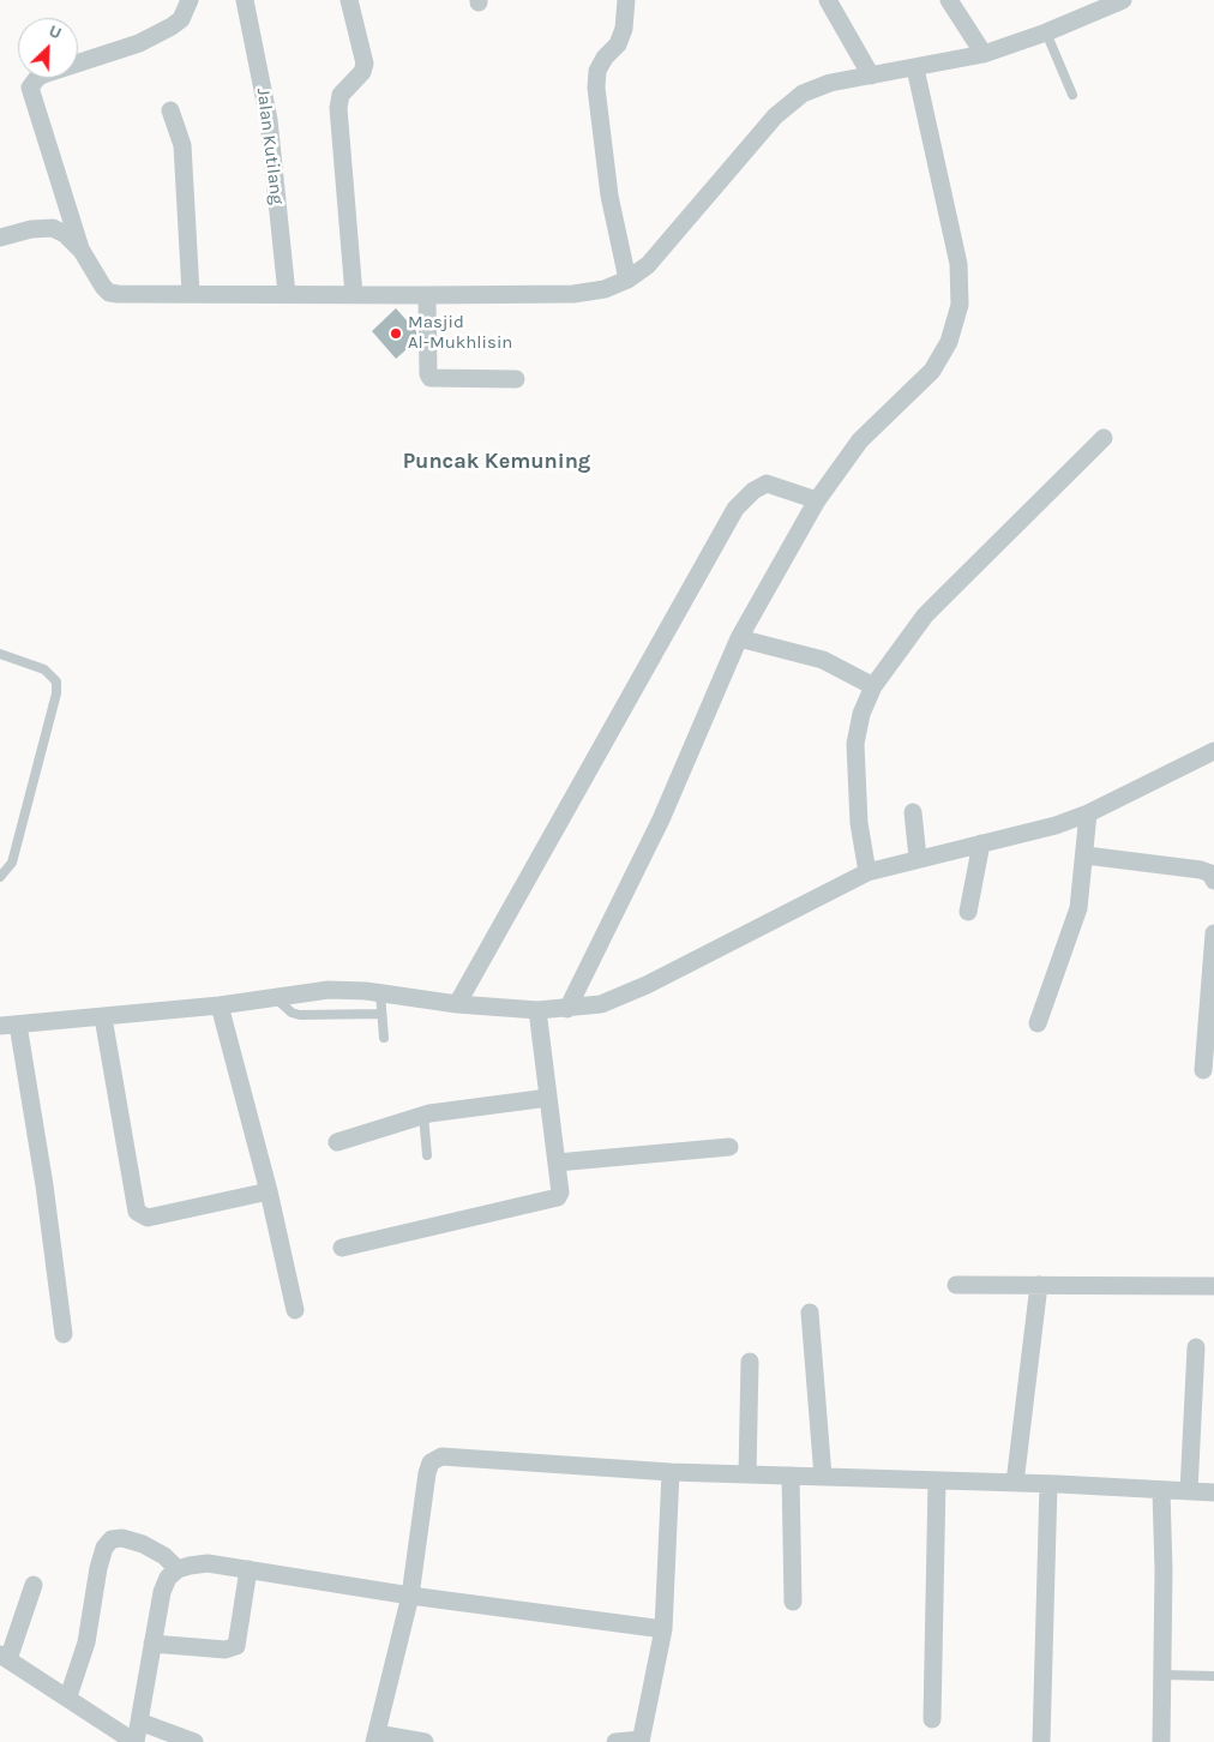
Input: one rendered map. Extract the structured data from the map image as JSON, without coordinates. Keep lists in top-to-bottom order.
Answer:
{
  "streets": {
    "street": ["Jalan Kutilang"]
  },
  "districts": ["Puncak Kemuning"],
  "places": ["Masjid Al-Mukhlisin"],
  "north": "top right"
}
